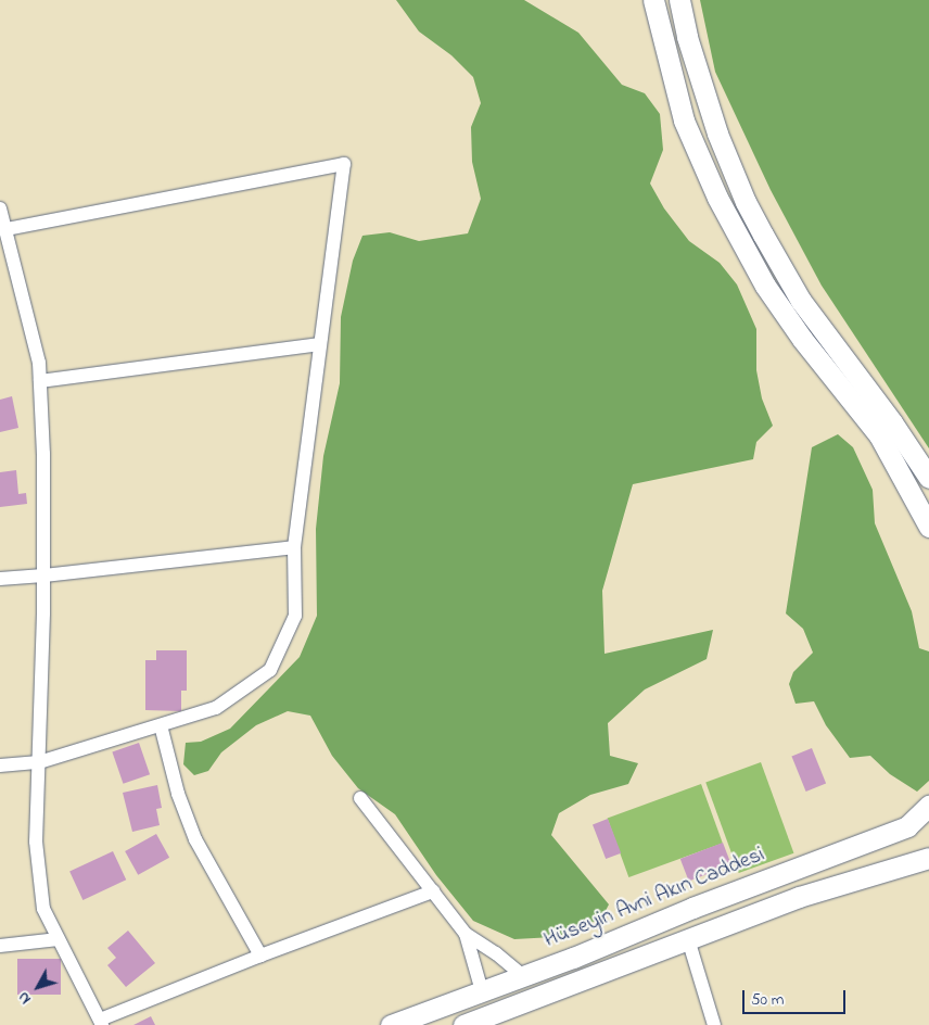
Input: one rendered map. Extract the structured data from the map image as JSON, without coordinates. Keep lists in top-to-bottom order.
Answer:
{
  "streets": {
    "main road": ["Hüseyin Avni Akın Caddesi"]
  },
  "scale_bar": "50 m",
  "north": "bottom left"
}
